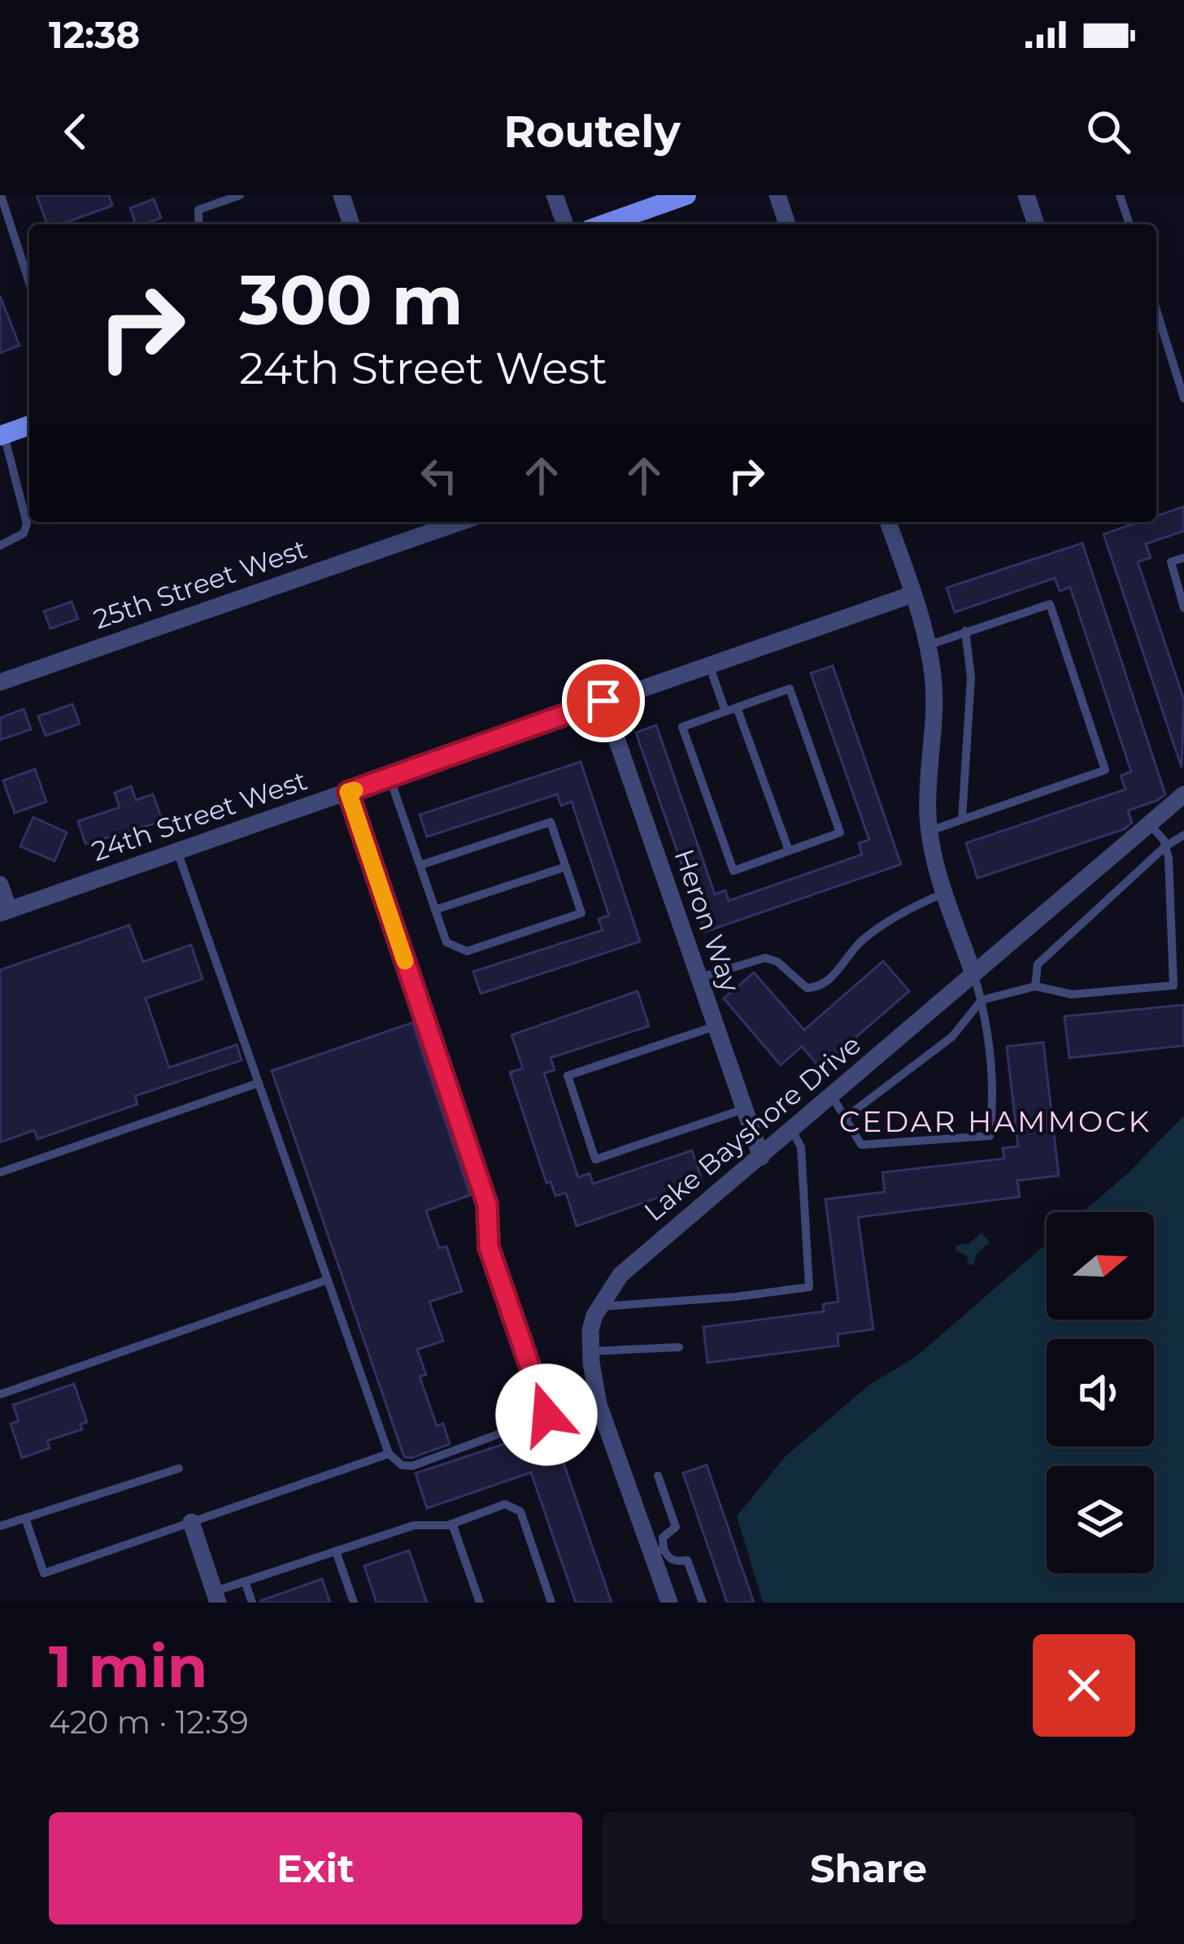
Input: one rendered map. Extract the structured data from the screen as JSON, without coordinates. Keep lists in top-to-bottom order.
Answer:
{
  "streets": {
    "street": [
      "25th Street West",
      "24th Street West",
      "Heron Way",
      "Lake Bayshore Drive"
    ]
  },
  "crossings": [
    ["24th Street West", "Heron Way"],
    ["Heron Way", "Lake Bayshore Drive"]
  ],
  "districts": ["CEDAR HAMMOCK"],
  "north": "right",
  "page": {
    "status": "12:38",
    "header": "Routely",
    "turn": ["300 m", "24th Street West"],
    "heading": ["1 min", "420 m · 12:39"],
    "buttons": ["Exit", "Share"]
  }
}
